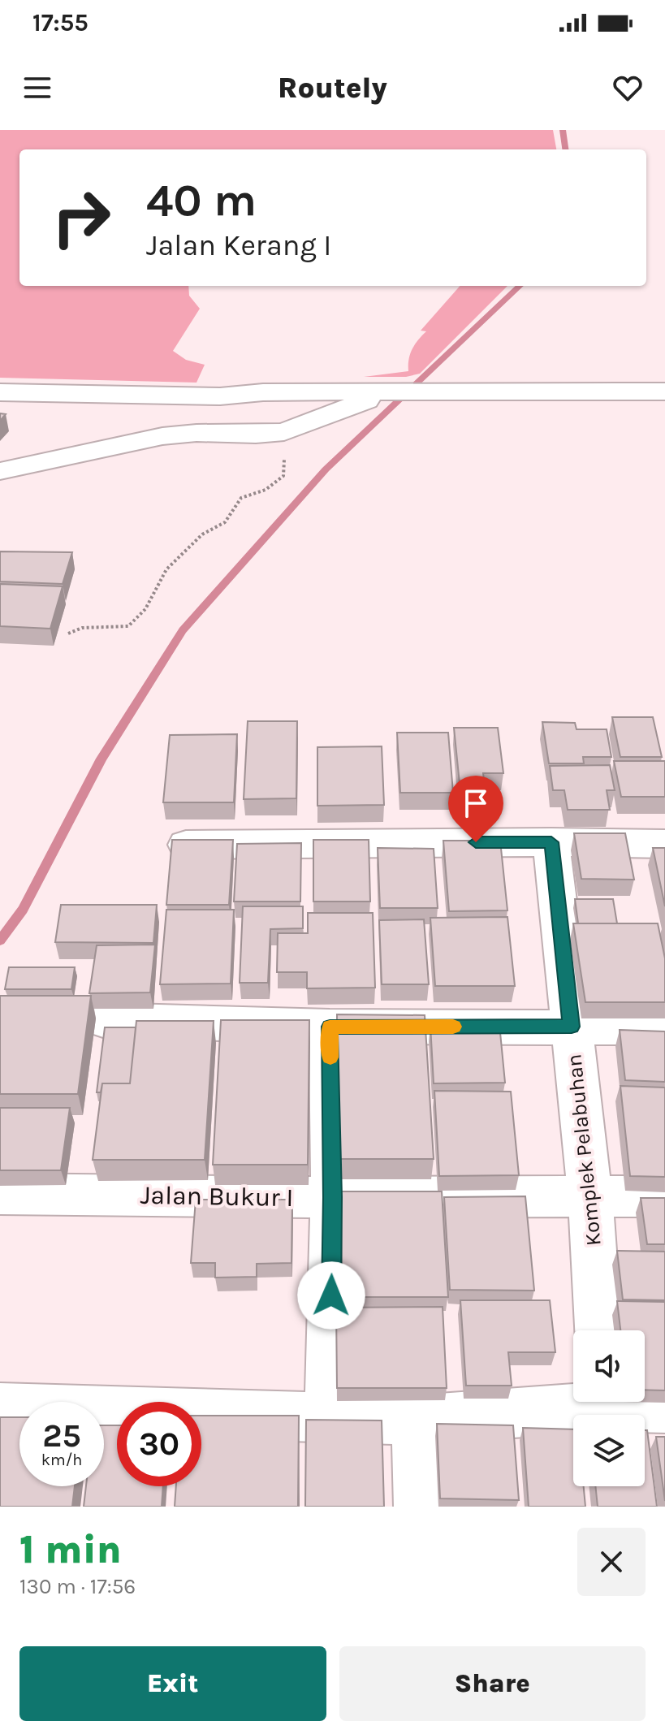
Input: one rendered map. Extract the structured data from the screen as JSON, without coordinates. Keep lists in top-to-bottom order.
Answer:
{
  "streets": {
    "street": ["Komplek Pelabuhan", "Jalan Bukur I"]
  },
  "crossings": [
    ["Komplek Pelabuhan", "Jalan Bukur I"]
  ],
  "page": {
    "status": "17:55",
    "header": "Routely",
    "turn": ["40 m", "Jalan Kerang I"],
    "speed": "25 km/h",
    "limit": "30",
    "heading": ["1 min", "130 m · 17:56"],
    "buttons": ["Exit", "Share"]
  }
}
